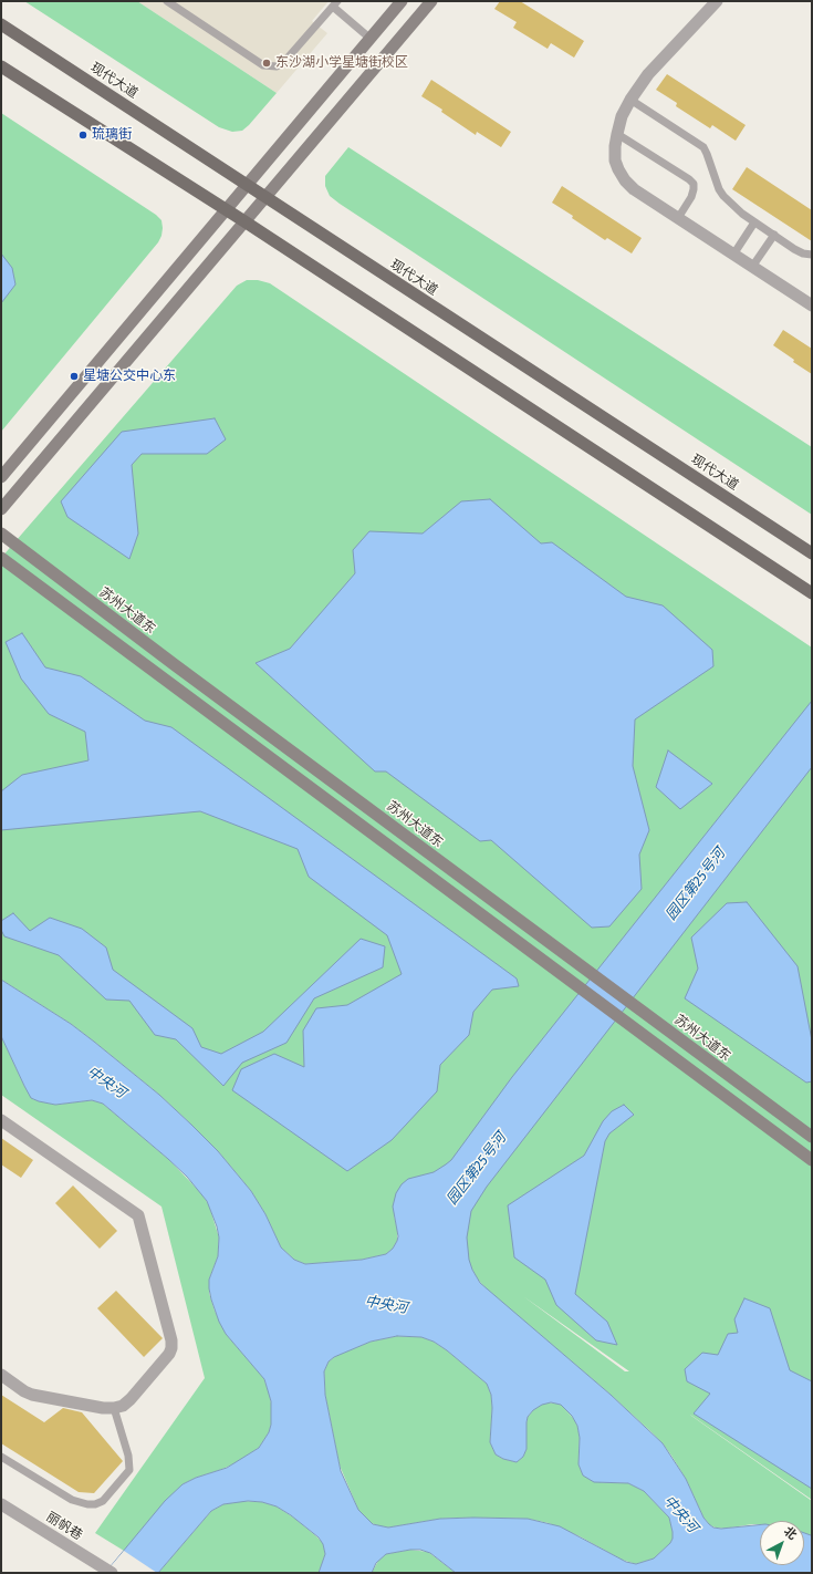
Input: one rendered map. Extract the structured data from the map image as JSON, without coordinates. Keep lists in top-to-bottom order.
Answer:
{
  "streets": {
    "main road": ["现代大道", "苏州大道东"],
    "street": ["丽帆巷"]
  },
  "water": ["园区第25号河", "中央河"],
  "places": ["东沙湖小学星塘街校区", "琉璃街", "星塘公交中心东"],
  "north": "top right"
}
